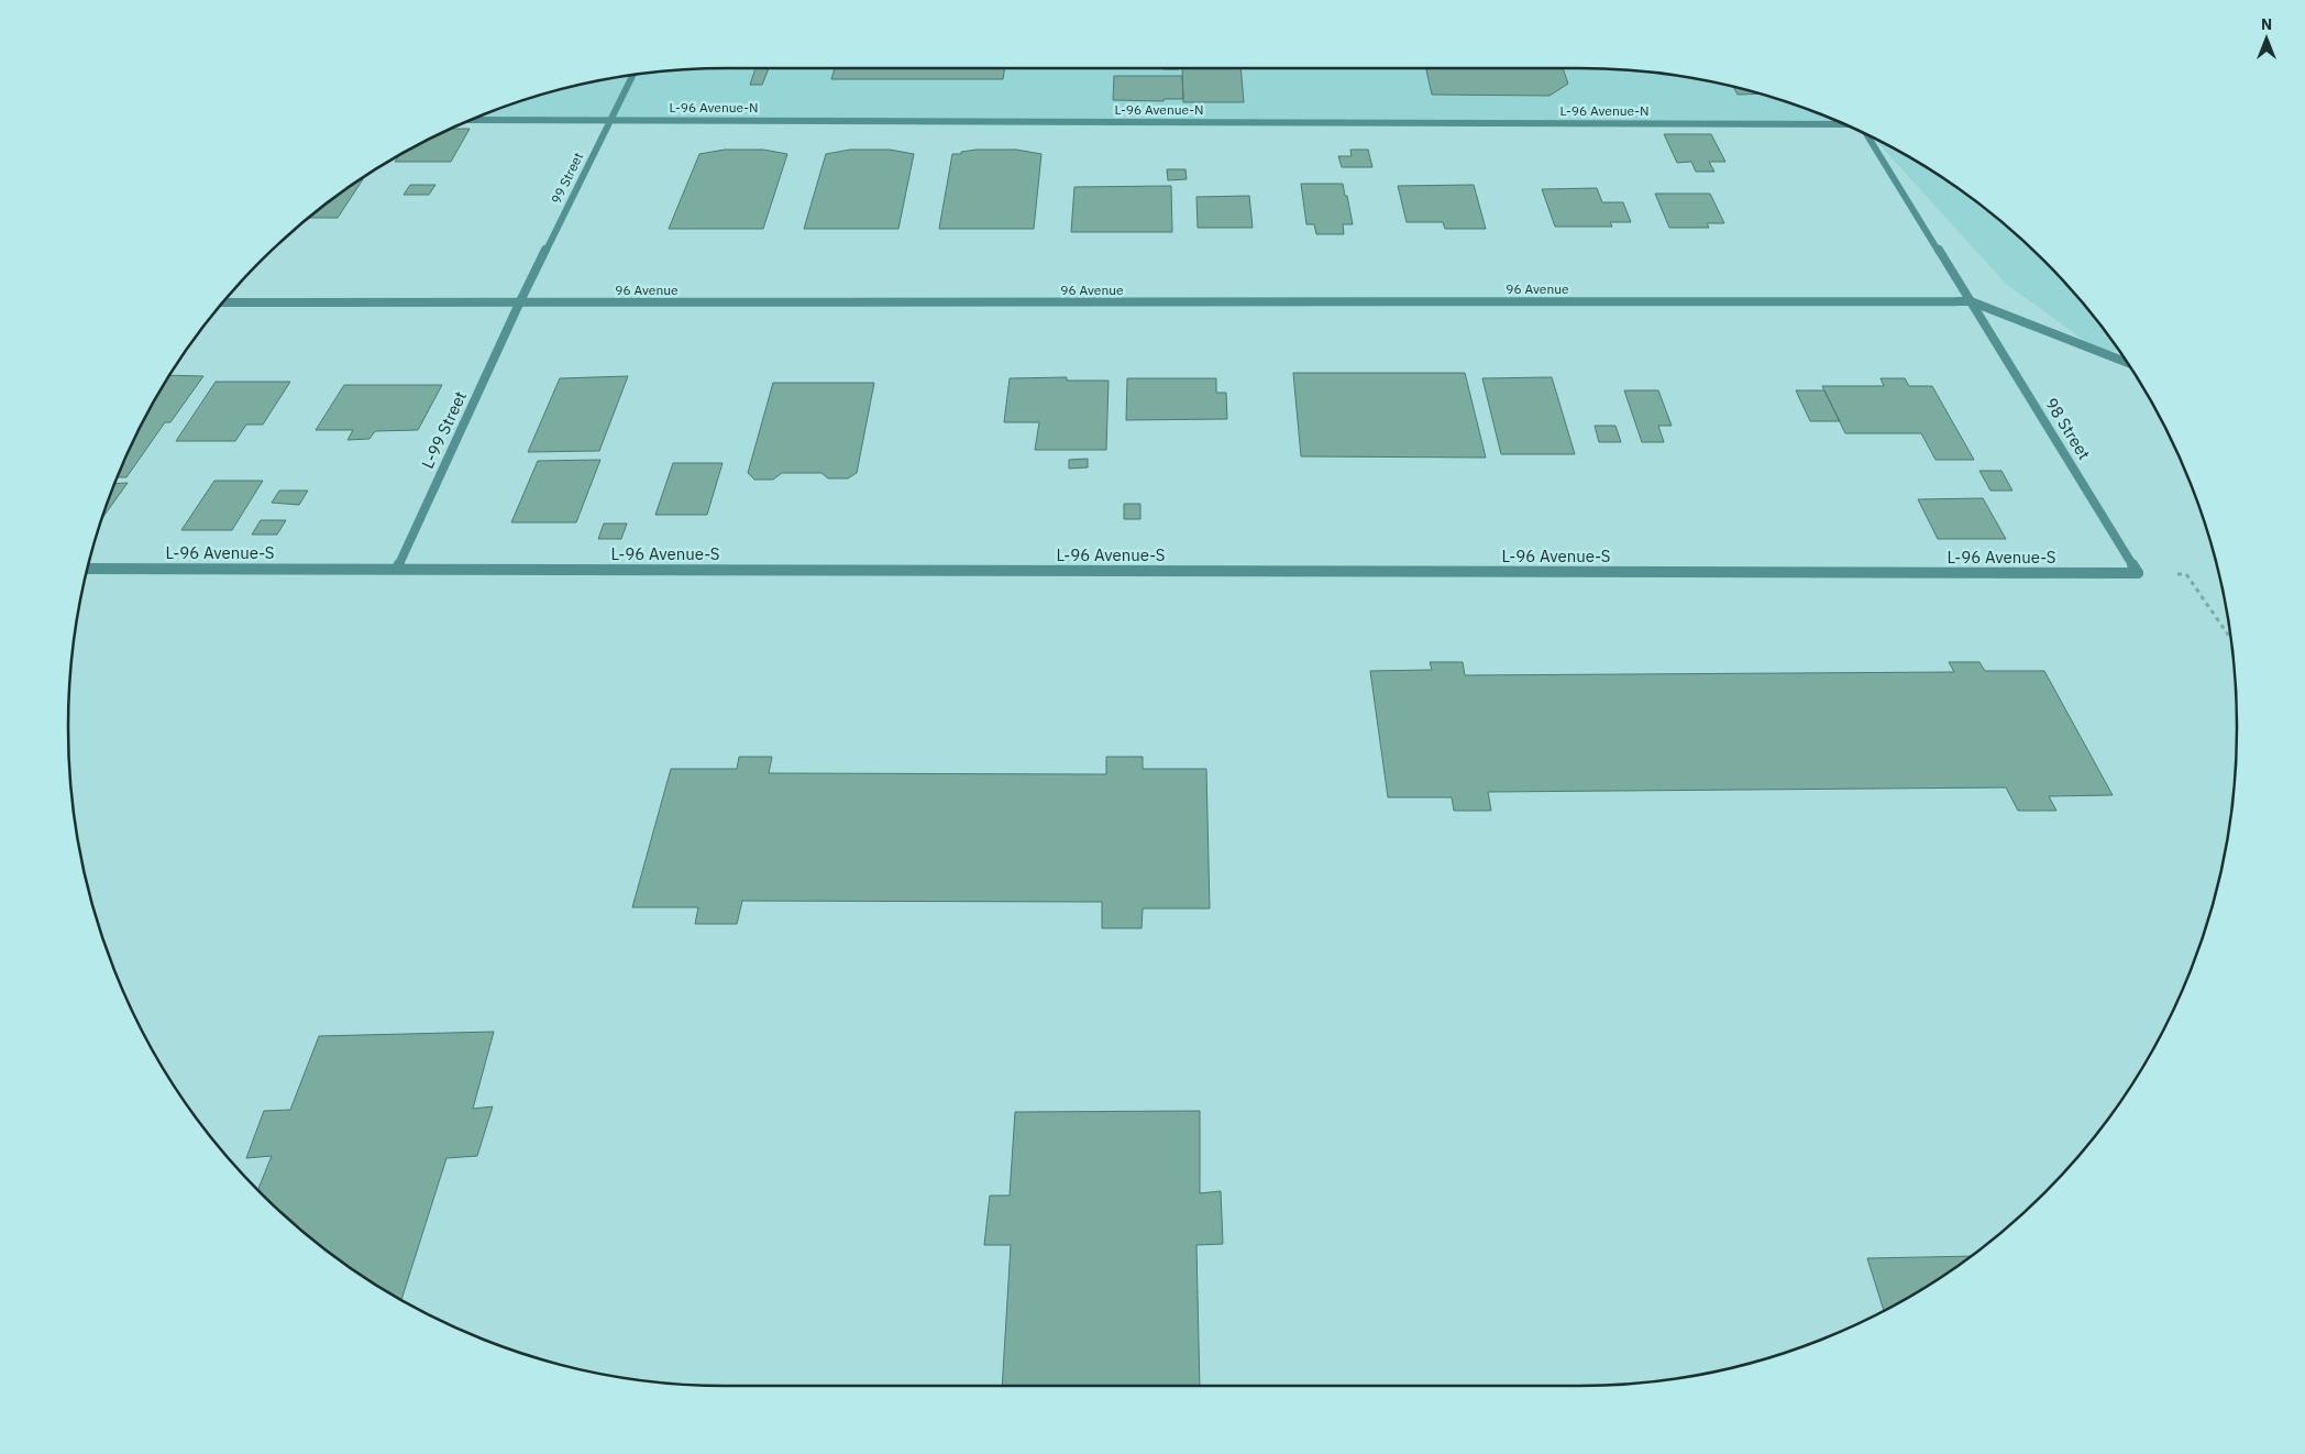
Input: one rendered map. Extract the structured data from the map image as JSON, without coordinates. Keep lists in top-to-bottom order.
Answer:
{
  "streets": {
    "street": [
      "L-96 Avenue-N",
      "99 Street",
      "96 Avenue",
      "98 Street",
      "L-99 Street",
      "L-96 Avenue-S"
    ]
  },
  "crossings": [
    ["L-96 Avenue-N", "99 Street"],
    ["99 Street", "96 Avenue"],
    ["99 Street", "L-99 Street"],
    ["96 Avenue", "98 Street"],
    ["96 Avenue", "L-99 Street"],
    ["98 Street", "L-96 Avenue-S"],
    ["L-99 Street", "L-96 Avenue-S"]
  ],
  "north": "top"
}
